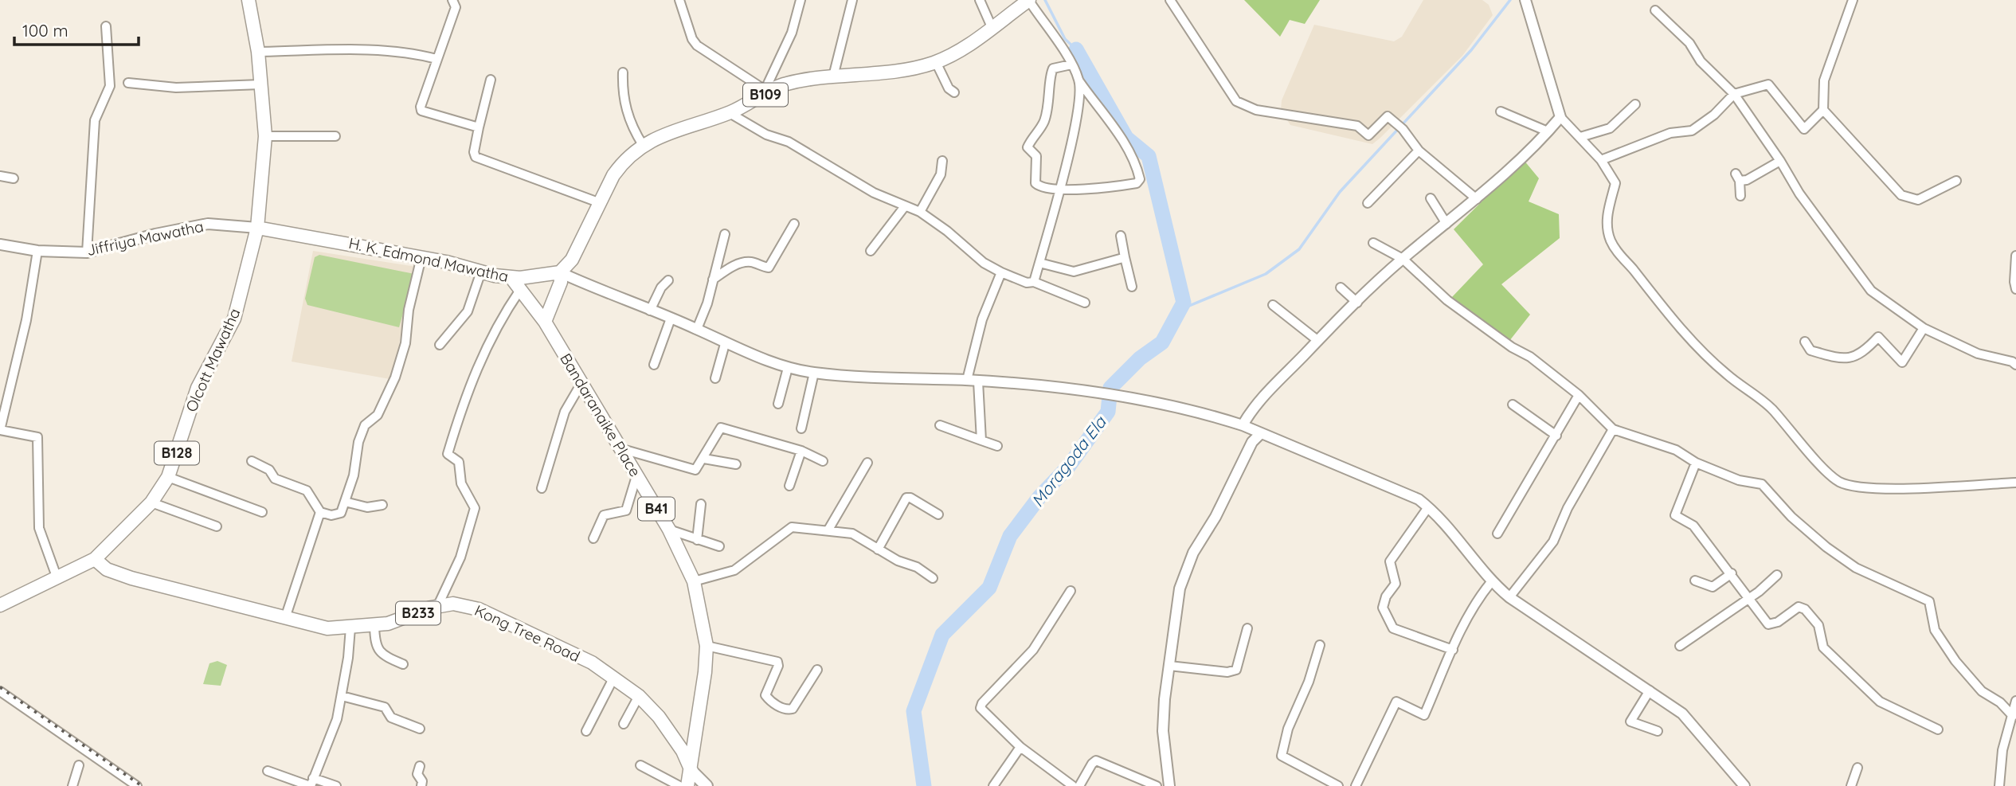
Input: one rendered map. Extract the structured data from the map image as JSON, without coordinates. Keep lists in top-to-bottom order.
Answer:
{
  "streets": {
    "main road": [
      "B109",
      "H. K. Edmond Mawatha",
      "Olcott Mawatha",
      "Bandaranaike Place",
      "B128",
      "B41",
      "B233",
      "Kong Tree Road"
    ],
    "street": ["Jiffriya Mawatha"]
  },
  "crossings": [
    ["B109", "H. K. Edmond Mawatha"],
    ["Jiffriya Mawatha", "H. K. Edmond Mawatha"],
    ["Jiffriya Mawatha", "Olcott Mawatha"],
    ["Jiffriya Mawatha", "B128"],
    ["H. K. Edmond Mawatha", "Olcott Mawatha"],
    ["H. K. Edmond Mawatha", "Bandaranaike Place"],
    ["H. K. Edmond Mawatha", "B128"],
    ["Olcott Mawatha", "B128"],
    ["Olcott Mawatha", "Kong Tree Road"],
    ["Bandaranaike Place", "Kong Tree Road"]
  ],
  "water": ["Moragoda Ela"],
  "scale_bar": "100 m"
}
